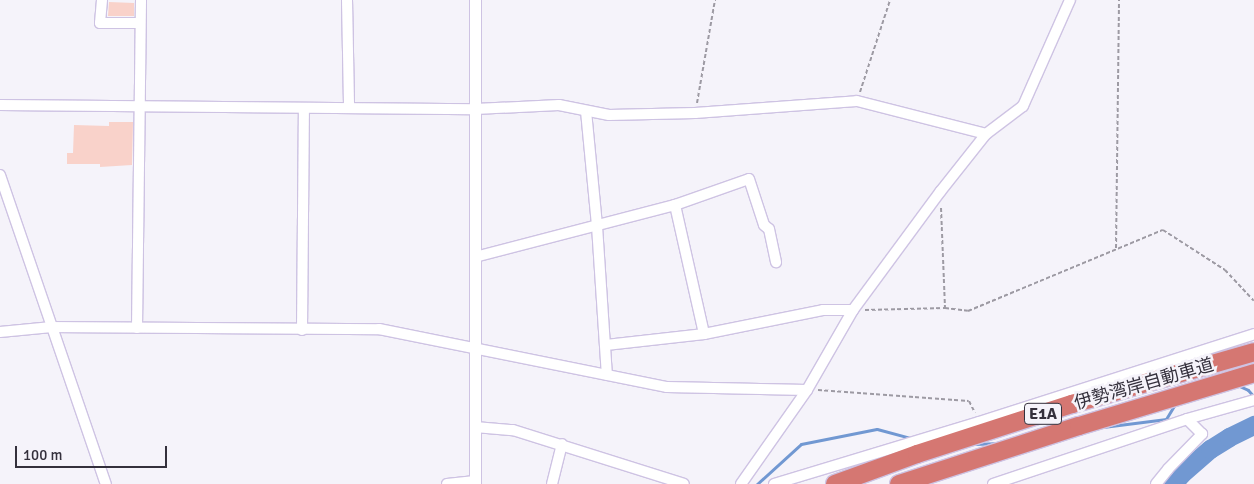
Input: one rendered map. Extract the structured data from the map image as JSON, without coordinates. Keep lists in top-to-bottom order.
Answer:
{
  "streets": {
    "highway": ["伊勢湾岸自動車道", "E1A"]
  },
  "scale_bar": "100 m"
}
